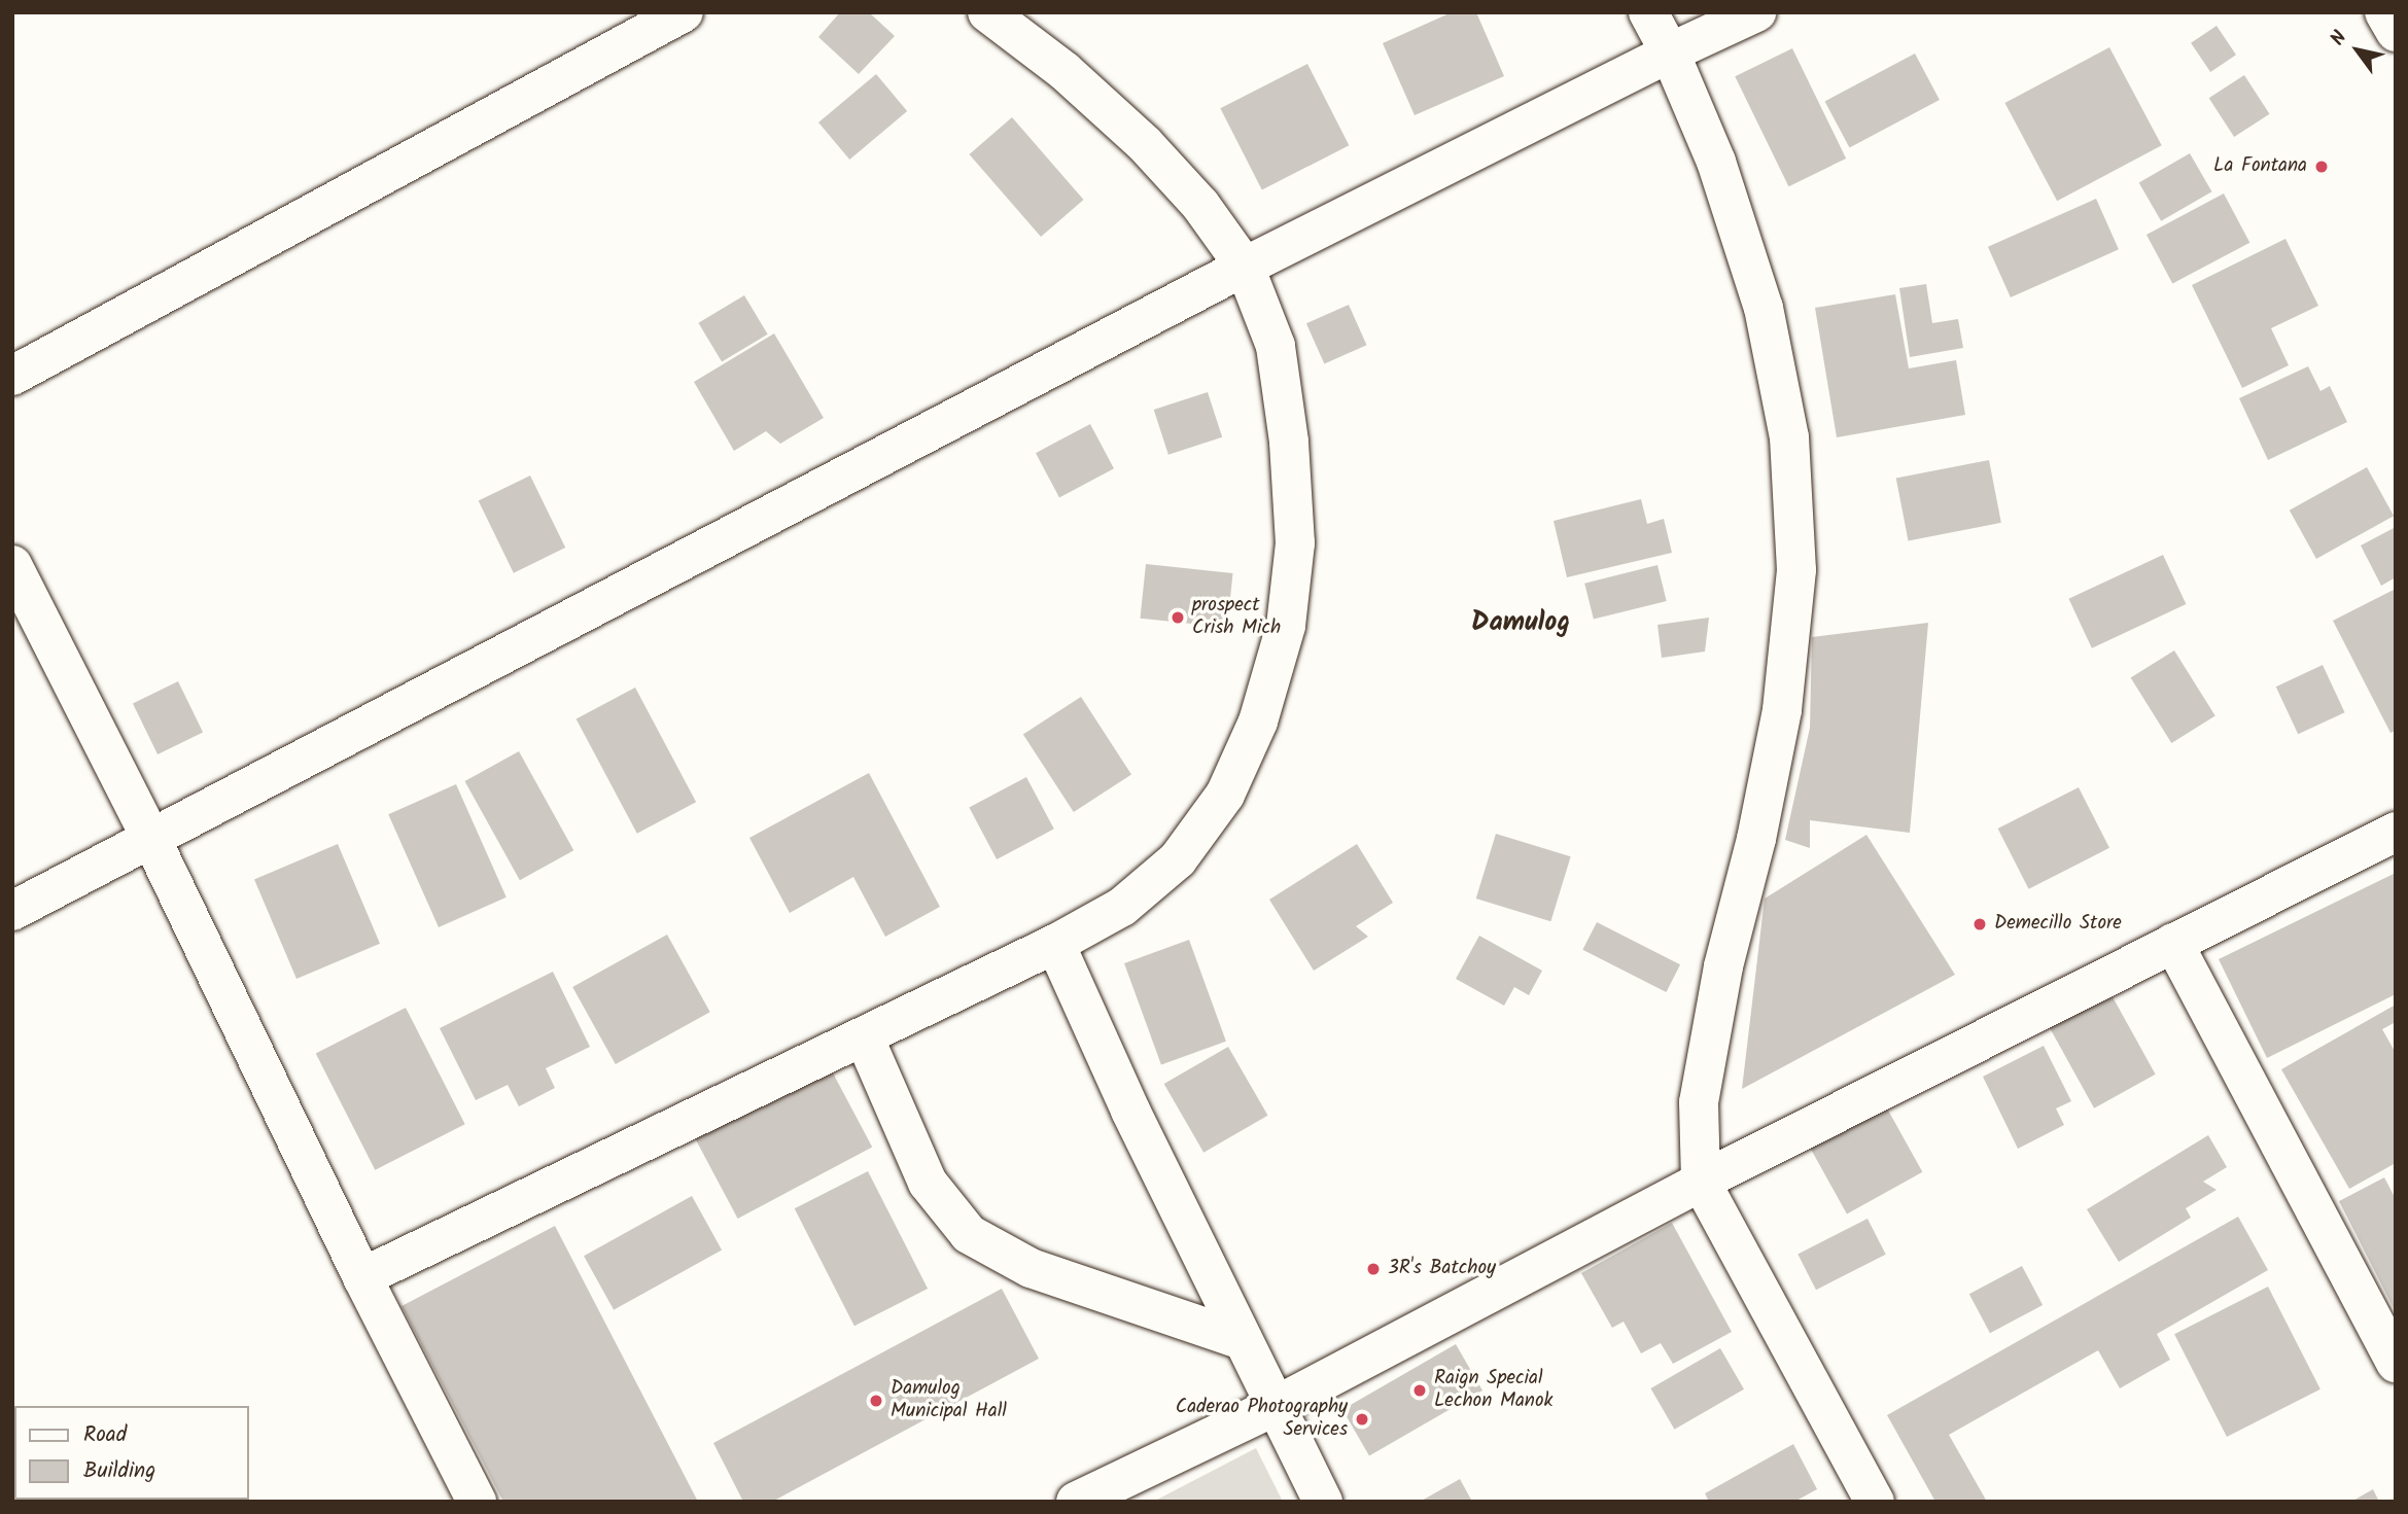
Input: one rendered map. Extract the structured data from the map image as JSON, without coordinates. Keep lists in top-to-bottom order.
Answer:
{
  "districts": ["Damulog"],
  "places": [
    "La Fontana",
    "prospect Crish Mich",
    "Demecillo Store",
    "3R's Batchoy",
    "Raign Special Lechon Manok",
    "Damulog Municipal Hall",
    "Caderao Photography Services"
  ],
  "legend": ["Road", "Building"],
  "north": "top left"
}
